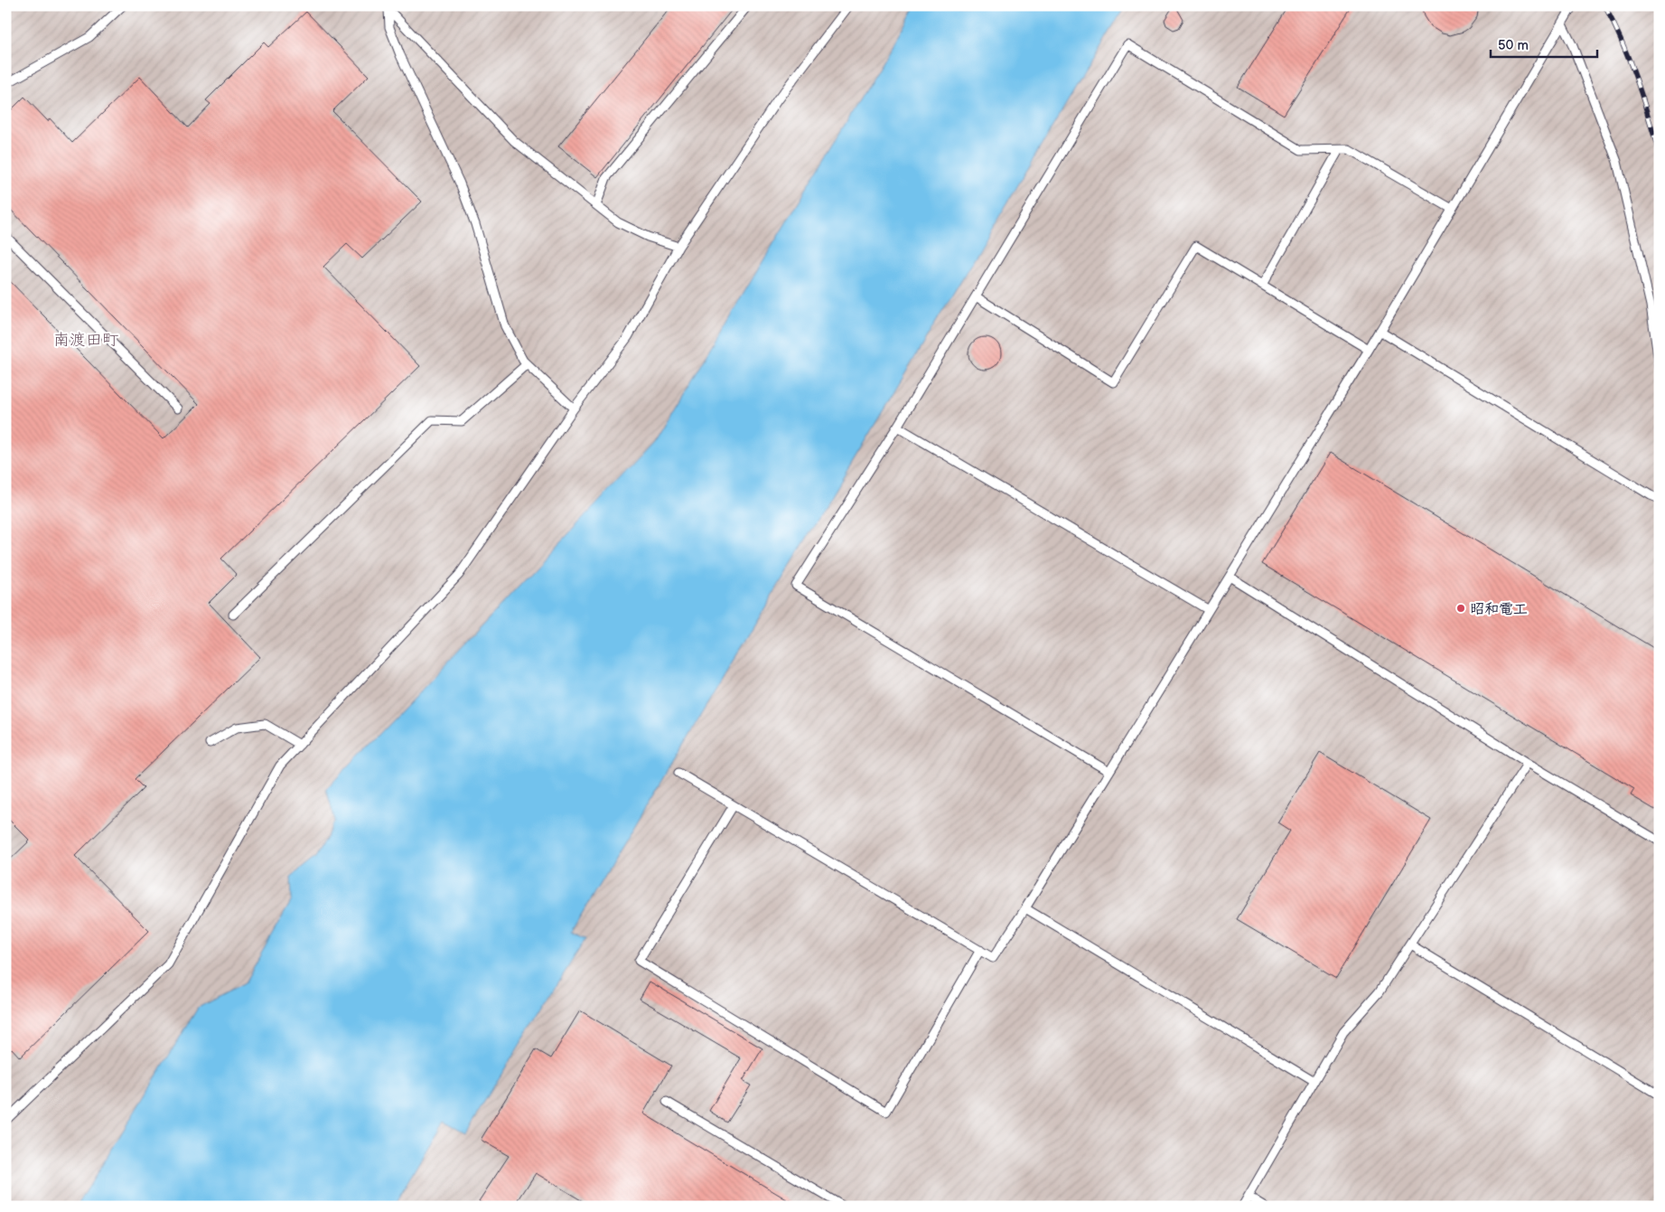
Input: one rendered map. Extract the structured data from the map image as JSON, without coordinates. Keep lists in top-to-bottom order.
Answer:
{
  "districts": ["南渡田町"],
  "places": ["昭和電工"],
  "scale_bar": "50 m"
}
